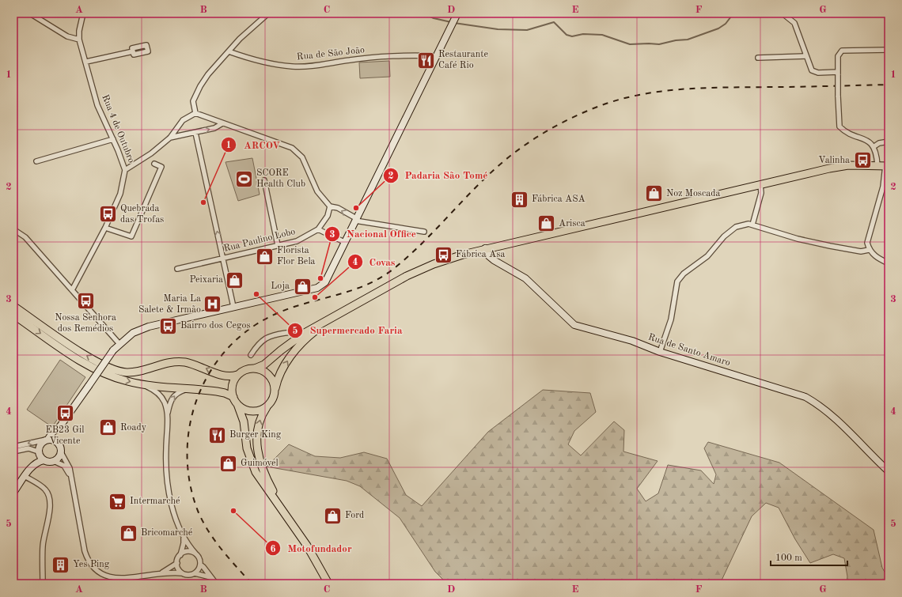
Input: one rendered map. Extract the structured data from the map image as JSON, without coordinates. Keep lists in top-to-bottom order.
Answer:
{
  "streets": {
    "main road": ["Rua de Santo Amaro"],
    "street": ["Rua de São João", "Rua 4 de Outubro", "Rua Paulino Lobo"]
  },
  "places": {
    "restaurant": ["Restaurante Café Rio", "Burger King"],
    "bus stop": [
      "Valinha",
      "Quebrada das Trofas",
      "Fábrica Asa",
      "Nossa Senhora dos Remédios",
      "Bairro dos Cegos",
      "EB23 Gil Vicente"
    ],
    "sports": ["SCORE Health Club"],
    "shop": [
      "Noz Moscada",
      "Arisca",
      "Florista Flor Bela",
      "Peixaria",
      "Loja",
      "Roady",
      "Guimóvel",
      "Ford",
      "Bricomarché"
    ],
    "building": ["Fábrica ASA", "Yes Ping"],
    "other": [
      "ARCOV",
      "Padaria São Tomé",
      "Nacional Office",
      "Supermercado Faria",
      "Covas",
      "Motofundador"
    ],
    "hospital": ["Maria La Salete & Irmão"],
    "supermarket": ["Intermarché"]
  },
  "scale_bar": "100 m",
  "grid": {
    "columns": [
      "A",
      "B",
      "C",
      "D",
      "E",
      "F",
      "G"
    ],
    "rows": [
      "1",
      "2",
      "3",
      "4",
      "5"
    ]
  }
}
